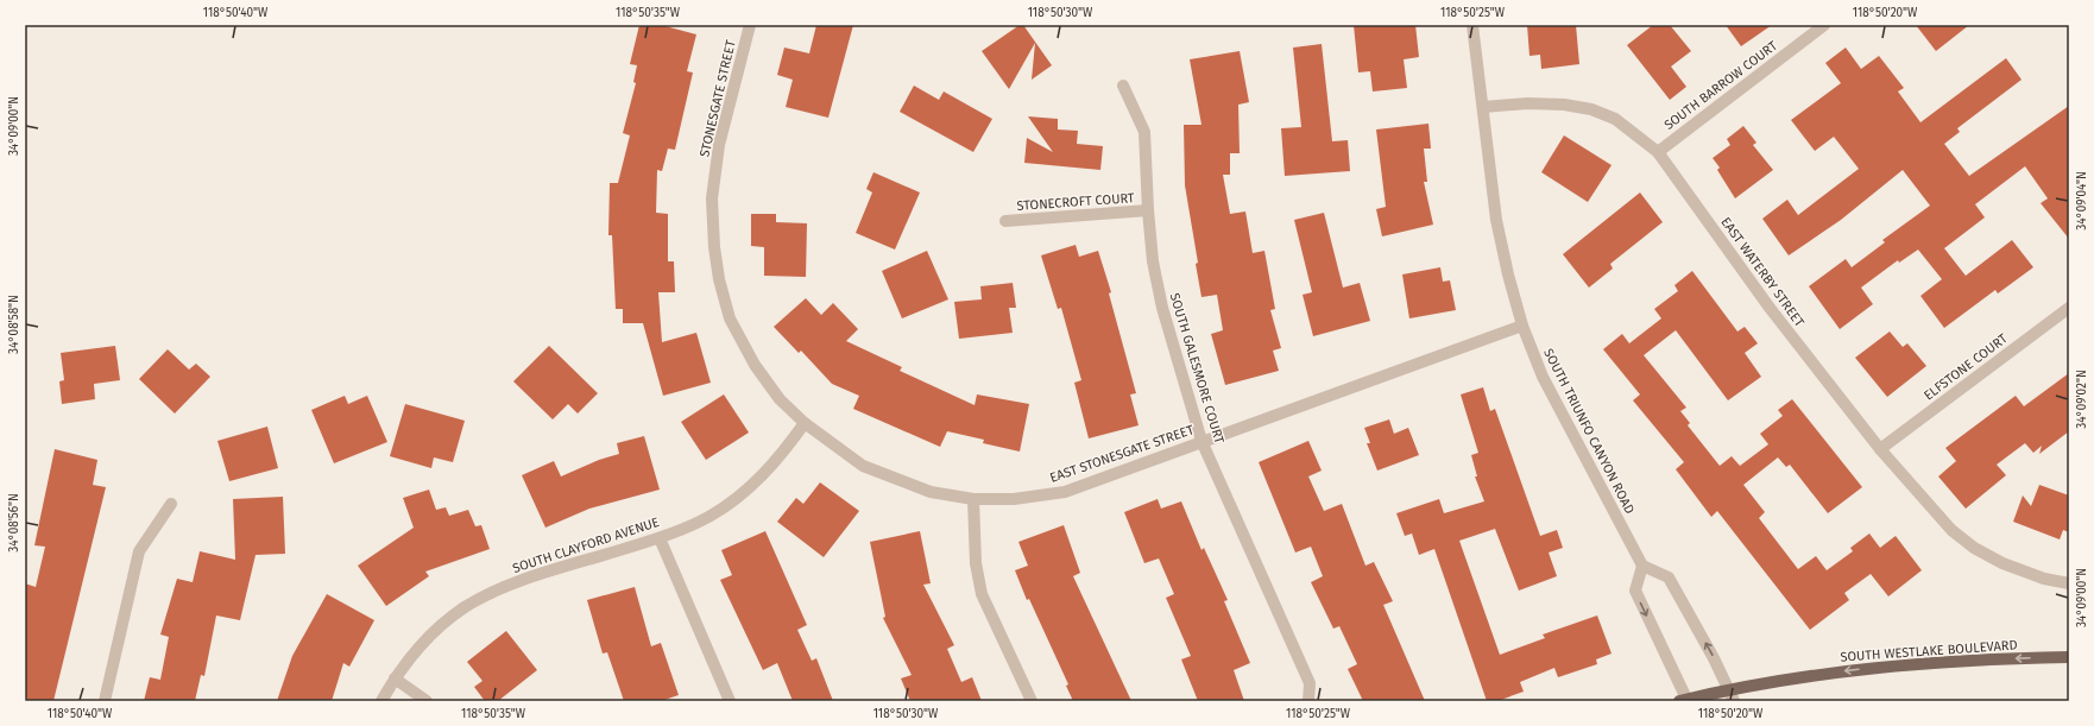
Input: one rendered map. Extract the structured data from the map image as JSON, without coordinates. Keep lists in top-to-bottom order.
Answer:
{
  "streets": {
    "main road": ["SOUTH WESTLAKE BOULEVARD"],
    "street": [
      "SOUTH BARROW COURT",
      "STONESGATE STREET",
      "STONECROFT COURT",
      "EAST WATERBY STREET",
      "ELFSTONE COURT",
      "SOUTH GALESMORE COURT",
      "SOUTH TRIUNFO CANYON ROAD",
      "EAST STONESGATE STREET",
      "SOUTH CLAYFORD AVENUE"
    ]
  },
  "crossings": [
    ["SOUTH BARROW COURT", "EAST WATERBY STREET"],
    ["STONESGATE STREET", "EAST STONESGATE STREET"],
    ["STONECROFT COURT", "SOUTH GALESMORE COURT"],
    ["EAST WATERBY STREET", "ELFSTONE COURT"],
    ["EAST WATERBY STREET", "SOUTH TRIUNFO CANYON ROAD"],
    ["SOUTH GALESMORE COURT", "EAST STONESGATE STREET"],
    ["SOUTH TRIUNFO CANYON ROAD", "EAST STONESGATE STREET"],
    ["EAST STONESGATE STREET", "SOUTH CLAYFORD AVENUE"]
  ],
  "one_way": ["SOUTH WESTLAKE BOULEVARD"],
  "coordinates": [
    "118°50'40\"W",
    "118°50'35\"W",
    "118°50'30\"W",
    "118°50'25\"W",
    "118°50'20\"W",
    "34°09'00\"N",
    "34°09'04\"N",
    "34°08'58\"N",
    "34°09'02\"N",
    "34°08'56\"N"
  ]
}
